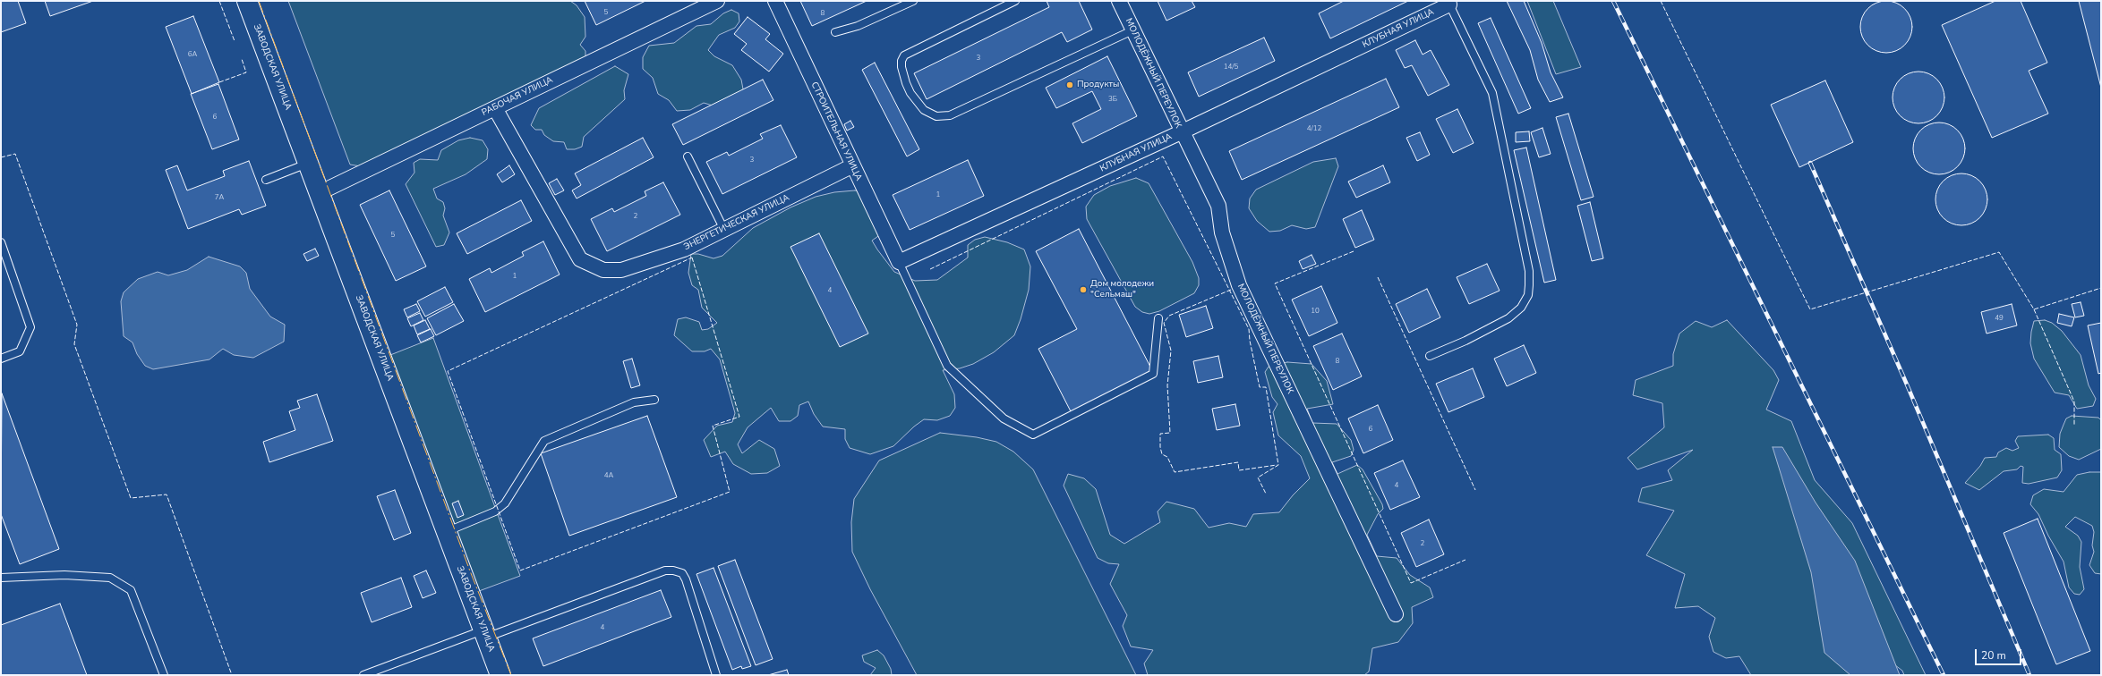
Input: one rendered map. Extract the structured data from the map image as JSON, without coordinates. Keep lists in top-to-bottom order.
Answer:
{
  "streets": {
    "street": [
      "КЛУБНАЯ УЛИЦА",
      "ЗАВОДСКАЯ УЛИЦА",
      "МОЛОДЁЖНЫЙ ПЕРЕУЛОК",
      "РАБОЧАЯ УЛИЦА",
      "СТРОИТЕЛЬНАЯ УЛИЦА",
      "ЭНЕРГЕТИЧЕСКАЯ УЛИЦА"
    ]
  },
  "crossings": [
    ["КЛУБНАЯ УЛИЦА", "МОЛОДЁЖНЫЙ ПЕРЕУЛОК"],
    ["КЛУБНАЯ УЛИЦА", "СТРОИТЕЛЬНАЯ УЛИЦА"],
    ["ЗАВОДСКАЯ УЛИЦА", "РАБОЧАЯ УЛИЦА"],
    ["РАБОЧАЯ УЛИЦА", "ЭНЕРГЕТИЧЕСКАЯ УЛИЦА"],
    ["СТРОИТЕЛЬНАЯ УЛИЦА", "ЭНЕРГЕТИЧЕСКАЯ УЛИЦА"]
  ],
  "places": ["Продукты", "Дом молодежи \"Сельмаш\""],
  "house_numbers": [
    "5",
    "8",
    "6А",
    "3",
    "14/5",
    "3Б",
    "6",
    "4/12",
    "3",
    "1",
    "7А",
    "2",
    "5",
    "1",
    "4",
    "10",
    "49",
    "8",
    "6",
    "4А",
    "4",
    "2",
    "4"
  ],
  "scale_bar": "20 m"
}
